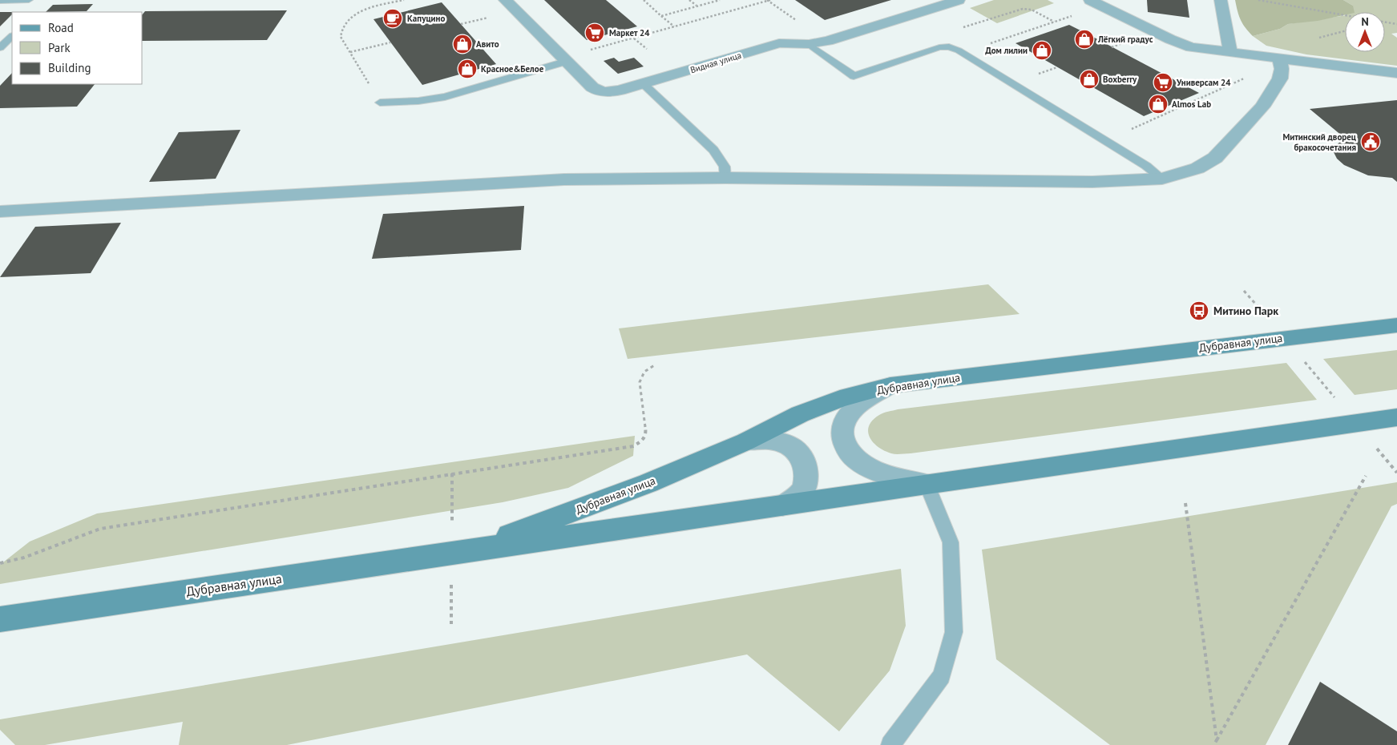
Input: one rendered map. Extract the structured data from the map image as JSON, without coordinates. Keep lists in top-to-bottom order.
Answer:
{
  "streets": {
    "main road": ["Дубравная улица"],
    "street": ["Видная улица"]
  },
  "places": {
    "cafe": ["Капуцино"],
    "supermarket": ["Маркет 24", "Универсам 24"],
    "shop": [
      "Лёгкий градус",
      "Авито",
      "Дом лилии",
      "Красное&Белое",
      "Boxberry",
      "Almos Lab"
    ],
    "public building": ["Митинский дворец бракосочетания"],
    "bus stop": ["Митино Парк"]
  },
  "legend": ["Road", "Park", "Building"],
  "north": "top"
}
